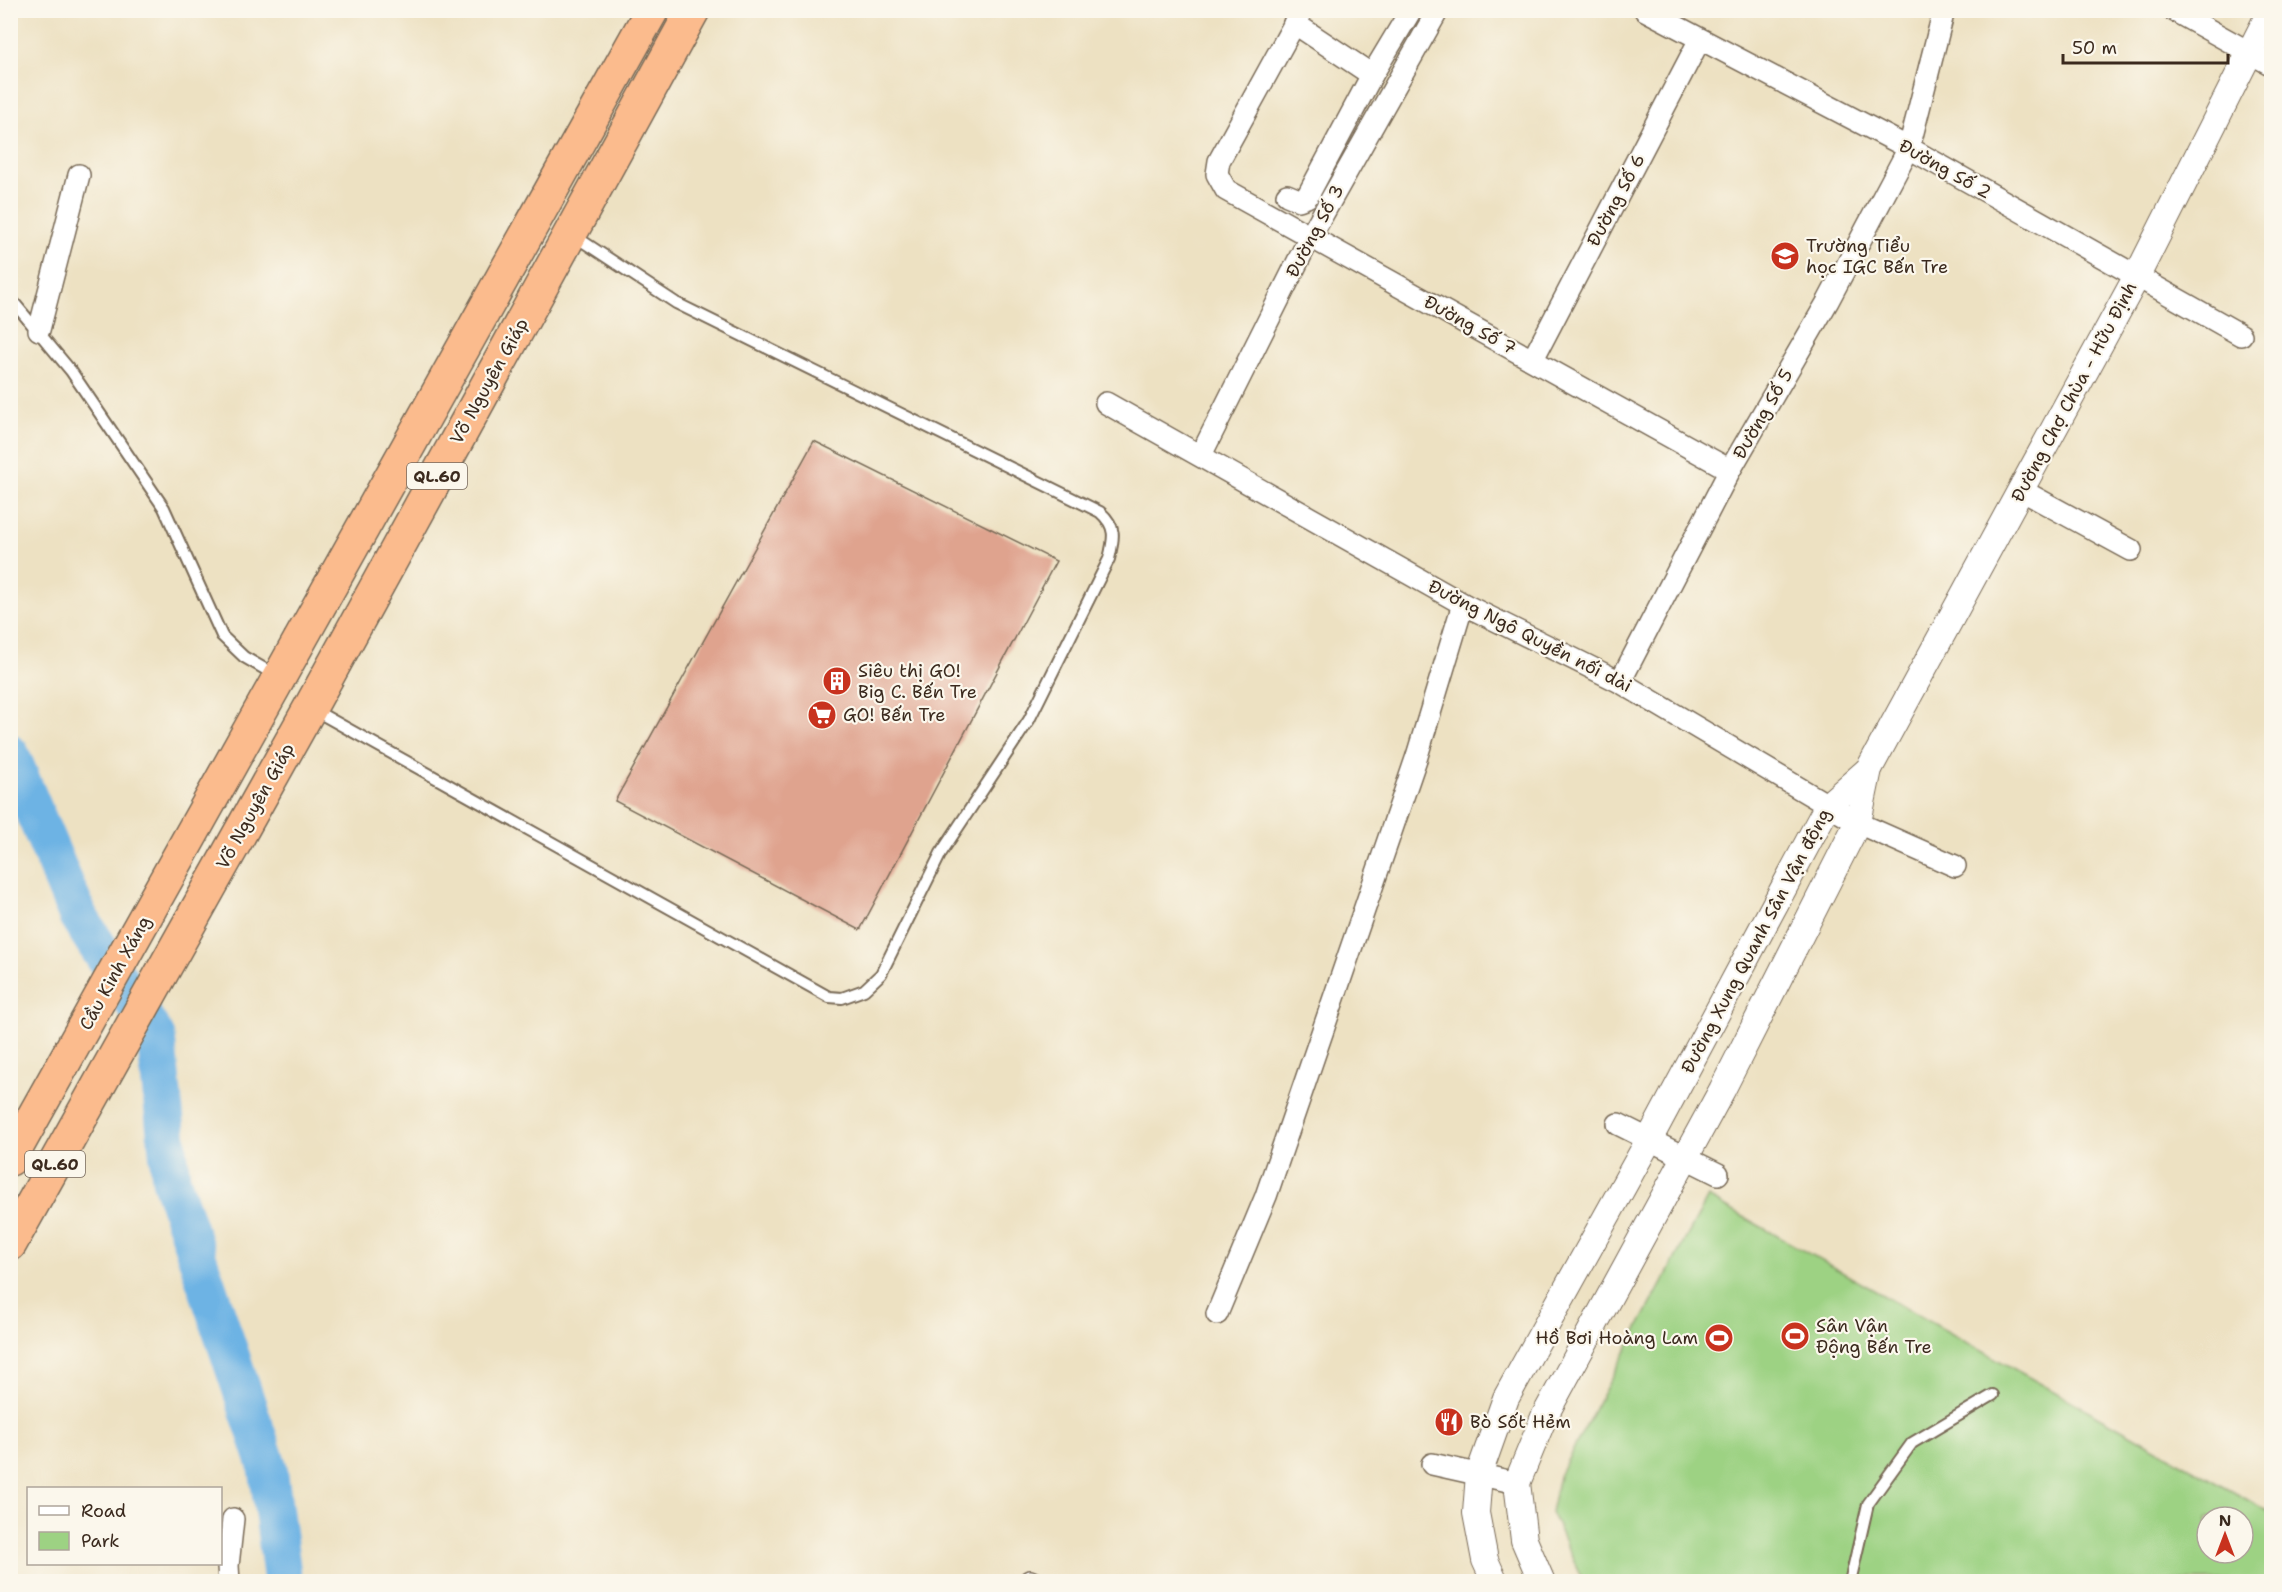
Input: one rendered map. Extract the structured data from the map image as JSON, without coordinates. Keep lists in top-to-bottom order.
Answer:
{
  "streets": {
    "highway": ["Võ Nguyên Giáp", "QL.60", "Cầu Kinh Xáng"],
    "street": [
      "Đường Số 2",
      "Đường Số 6",
      "Đường Số 3",
      "Đường Số 7",
      "Đường Chợ Chùa - Hữu Định",
      "Đường Số 5",
      "Đường Ngô Quyền nối dài",
      "Đường Xung Quanh Sân Vận động"
    ]
  },
  "crossings": [
    ["Đường Số 2", "Đường Số 6"],
    ["Đường Số 2", "Đường Chợ Chùa - Hữu Định"],
    ["Đường Số 2", "Đường Số 5"],
    ["Đường Số 6", "Đường Số 7"],
    ["Đường Số 3", "Đường Số 7"],
    ["Đường Số 3", "Đường Ngô Quyền nối dài"],
    ["Đường Số 7", "Đường Số 5"],
    ["Võ Nguyên Giáp", "Cầu Kinh Xáng"],
    ["Đường Chợ Chùa - Hữu Định", "Đường Xung Quanh Sân Vận động"],
    ["Đường Số 5", "Đường Ngô Quyền nối dài"],
    ["Đường Ngô Quyền nối dài", "Đường Xung Quanh Sân Vận động"]
  ],
  "places": {
    "school or university": ["Trường Tiểu học IGC Bến Tre"],
    "building": ["Siêu thị GO! Big C. Bến Tre"],
    "supermarket": ["GO! Bến Tre"],
    "sports": ["Sân Vận Động Bến Tre", "Hồ Bơi Hoàng Lam"],
    "restaurant": ["Bò Sốt Hẻm"]
  },
  "legend": ["Road", "Park"],
  "scale_bar": "50 m",
  "north": "top"
}
